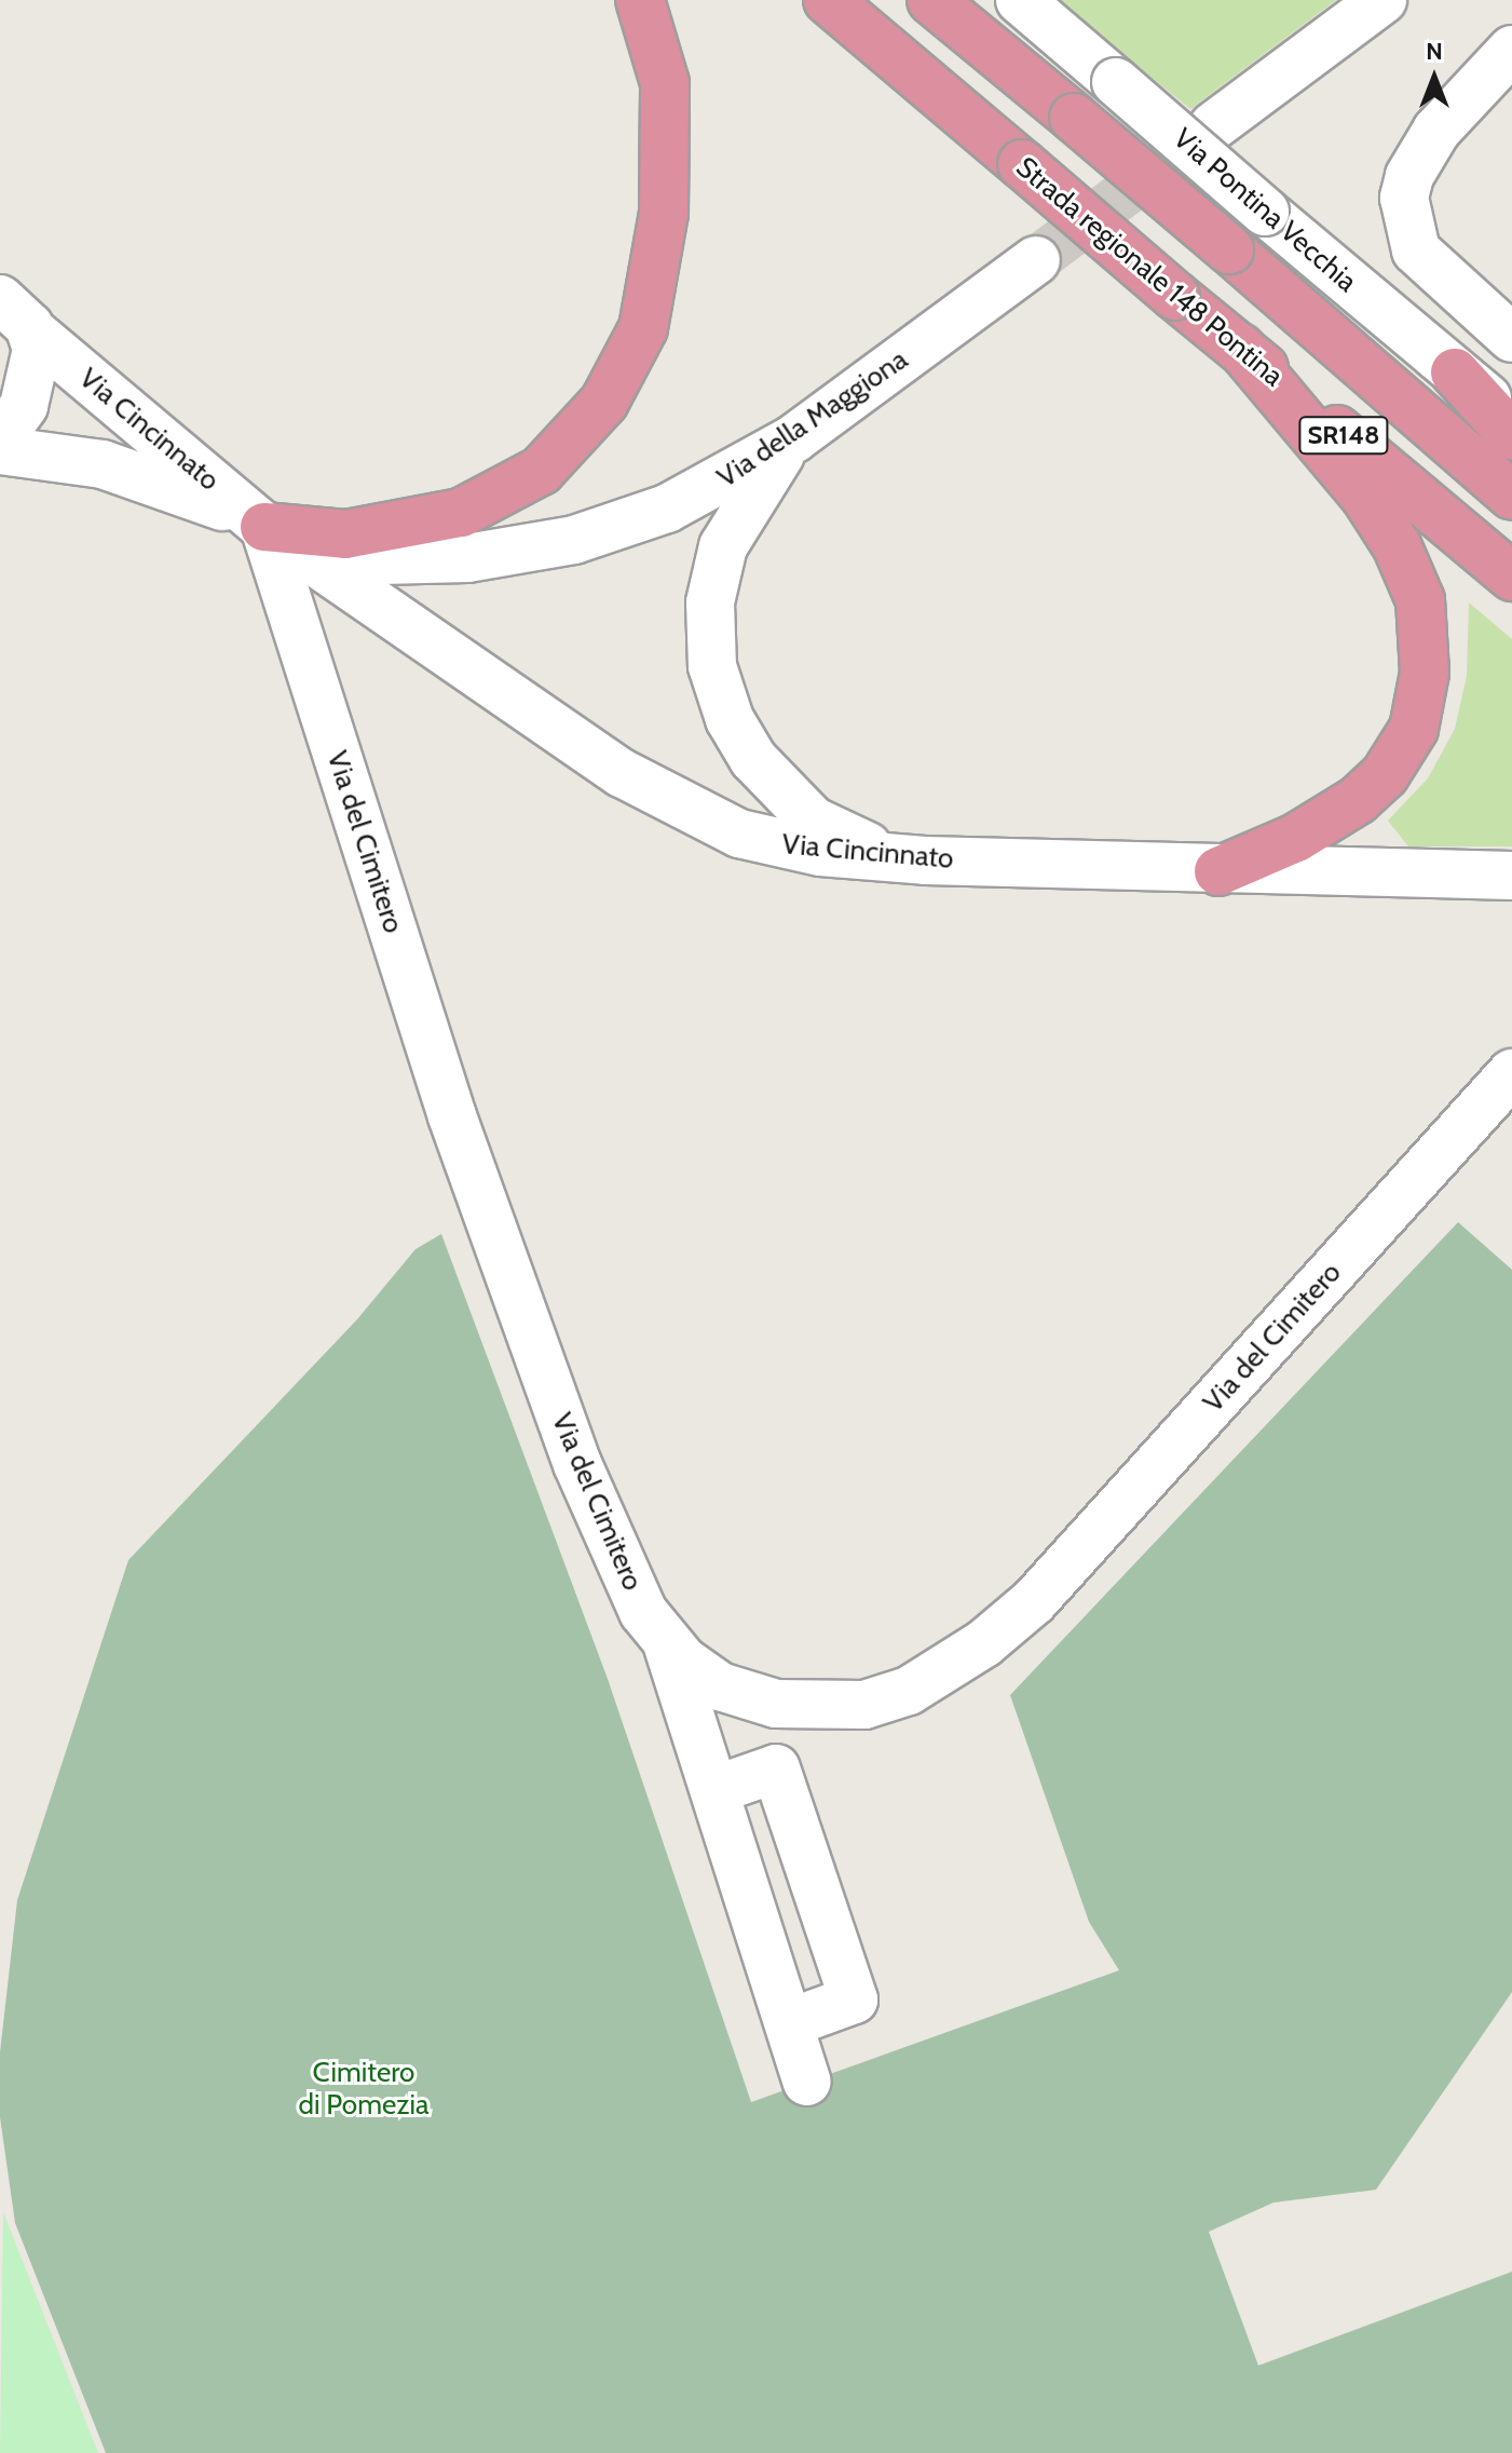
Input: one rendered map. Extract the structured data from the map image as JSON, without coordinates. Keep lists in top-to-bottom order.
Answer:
{
  "streets": {
    "highway": ["Strada regionale 148 Pontina", "SR148"],
    "street": [
      "Via Pontina Vecchia",
      "Via della Maggiona",
      "Via Cincinnato",
      "Via del Cimitero"
    ]
  },
  "crossings": [
    ["Via della Maggiona", "Via Cincinnato"],
    ["Via della Maggiona", "Via del Cimitero"],
    ["Via Cincinnato", "Via del Cimitero"]
  ],
  "parks": ["Cimitero di Pomezia"],
  "north": "top"
}
